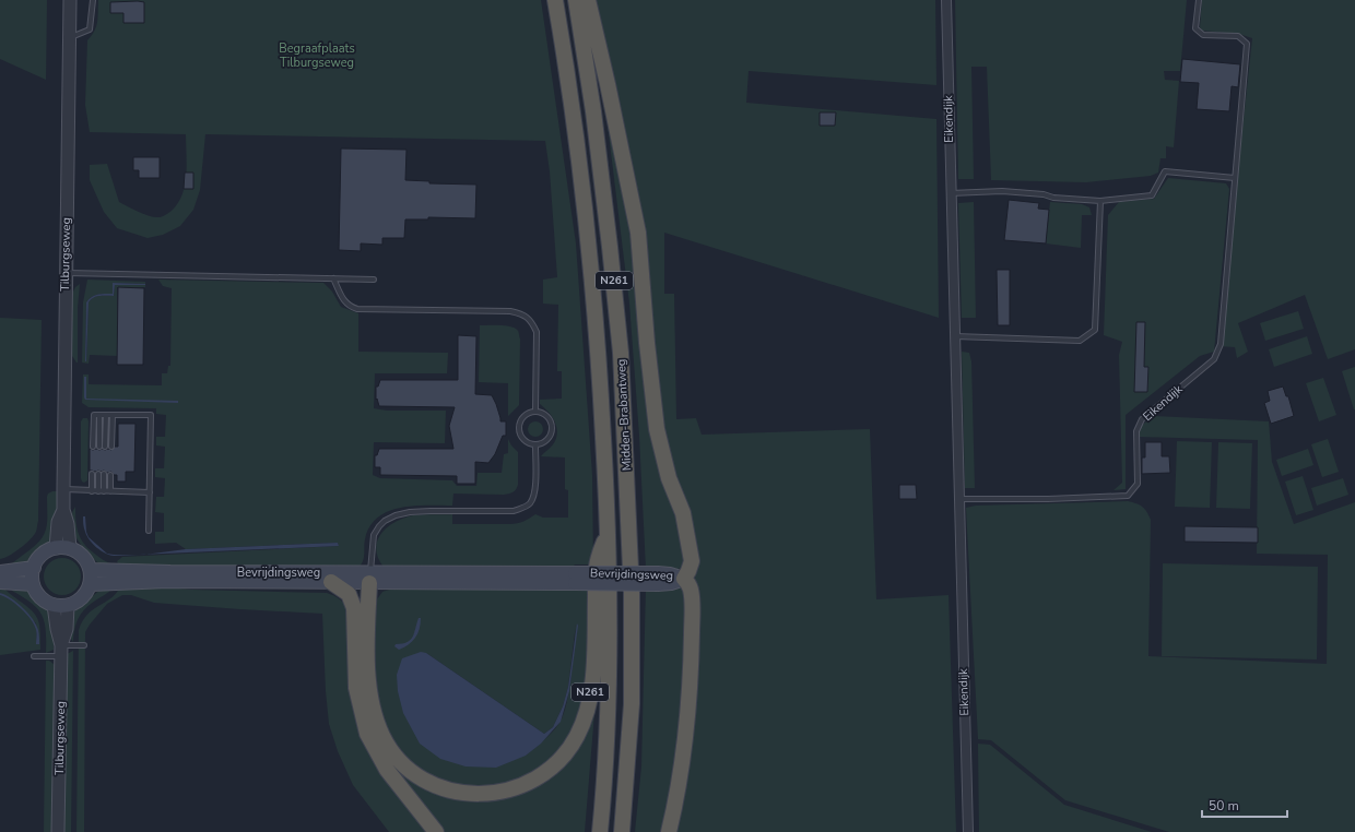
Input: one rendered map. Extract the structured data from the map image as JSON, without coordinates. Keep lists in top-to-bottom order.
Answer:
{
  "streets": {
    "highway": ["N261", "Midden-Brabantweg"],
    "main road": ["Bevrijdingsweg"],
    "street": ["Eikendijk", "Tilburgseweg"]
  },
  "crossings": [
    ["Tilburgseweg", "Bevrijdingsweg"],
    ["N261", "Midden-Brabantweg"],
    ["N261", "Bevrijdingsweg"]
  ],
  "parks": ["Begraafplaats Tilburgseweg"],
  "scale_bar": "50 m"
}
